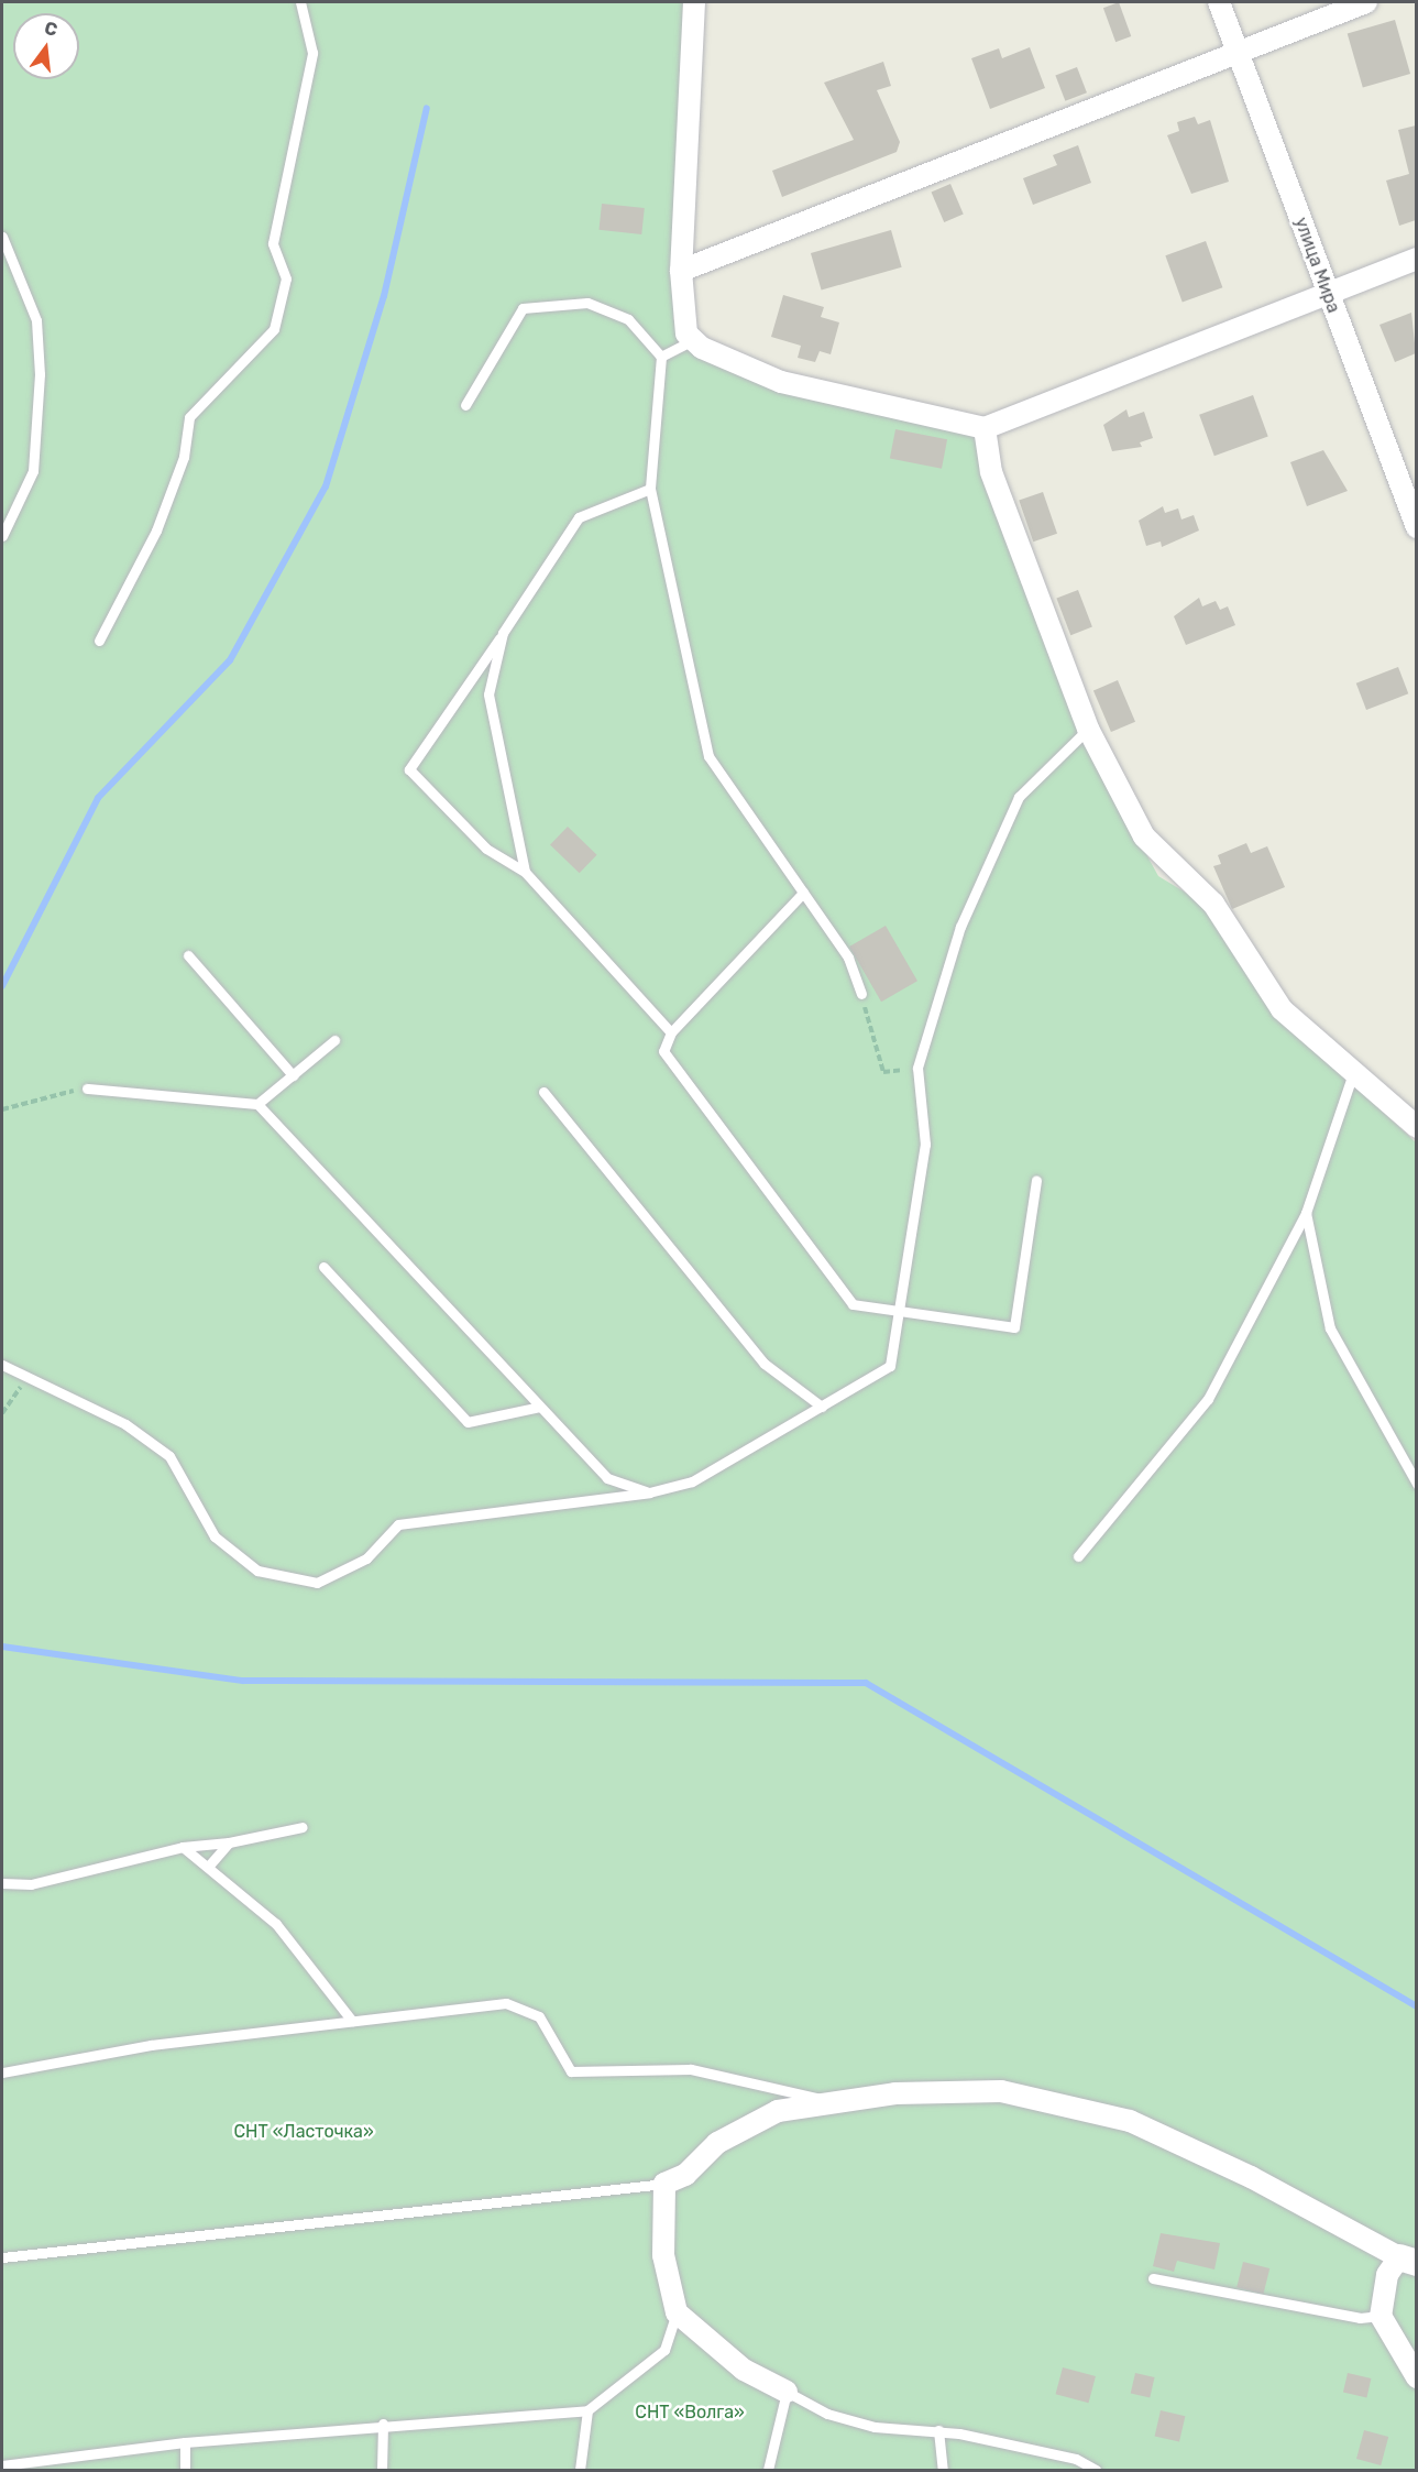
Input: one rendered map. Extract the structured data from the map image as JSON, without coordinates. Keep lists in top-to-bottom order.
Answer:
{
  "streets": {
    "street": ["улица Мира"]
  },
  "parks": ["СНТ «Ласточка»", "СНТ «Волга»"],
  "north": "top"
}
